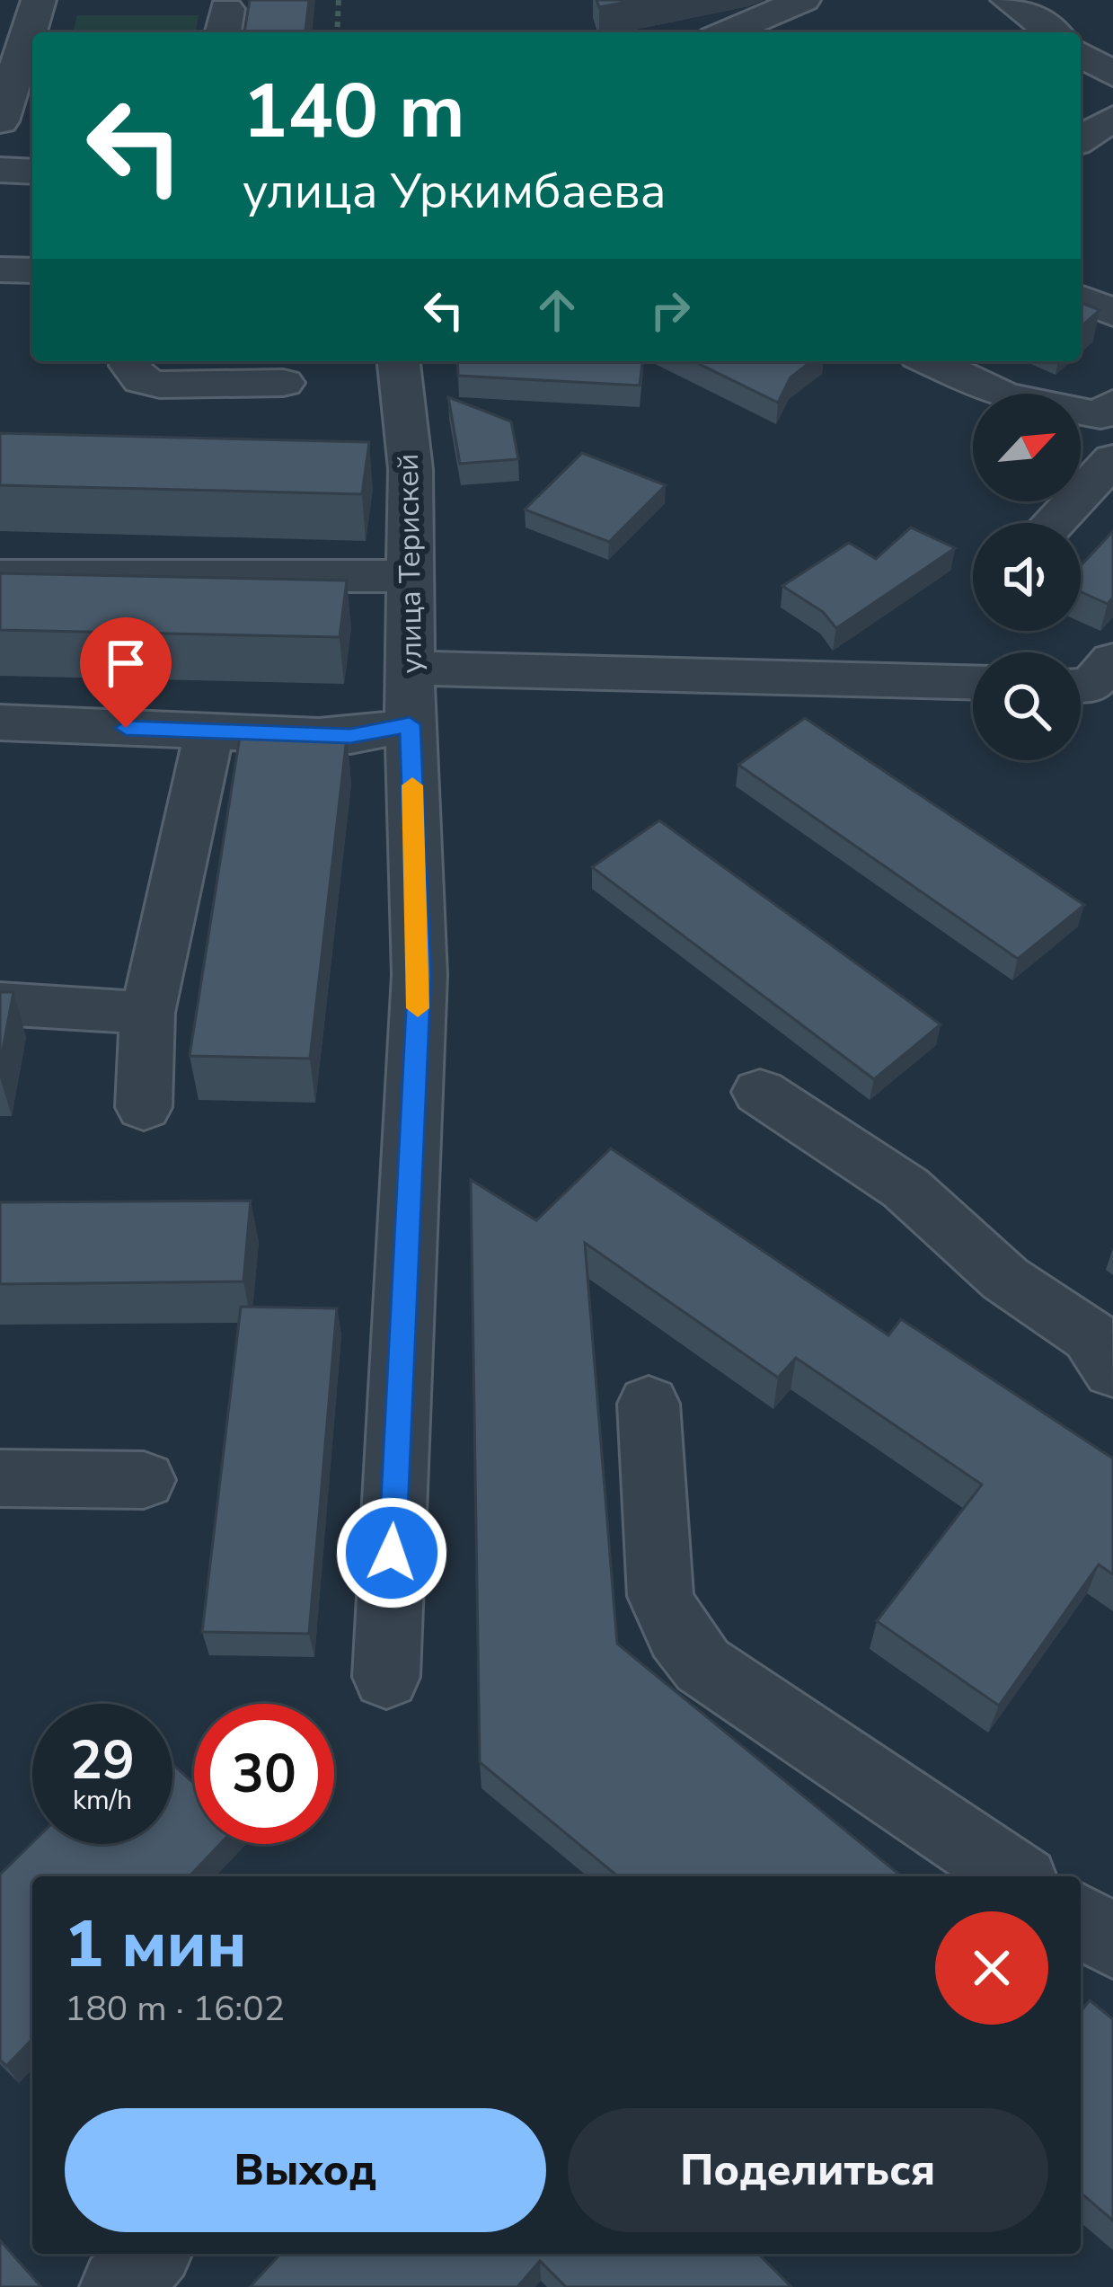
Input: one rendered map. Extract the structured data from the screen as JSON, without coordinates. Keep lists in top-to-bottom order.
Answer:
{
  "streets": {
    "street": ["улица Терискей"]
  },
  "north": "top right",
  "page": {
    "turn": ["140 m", "улица Уркимбаева"],
    "speed": "29 km/h",
    "limit": "30",
    "heading": ["1 мин", "180 m · 16:02"],
    "buttons": ["Выход", "Поделиться"]
  }
}
